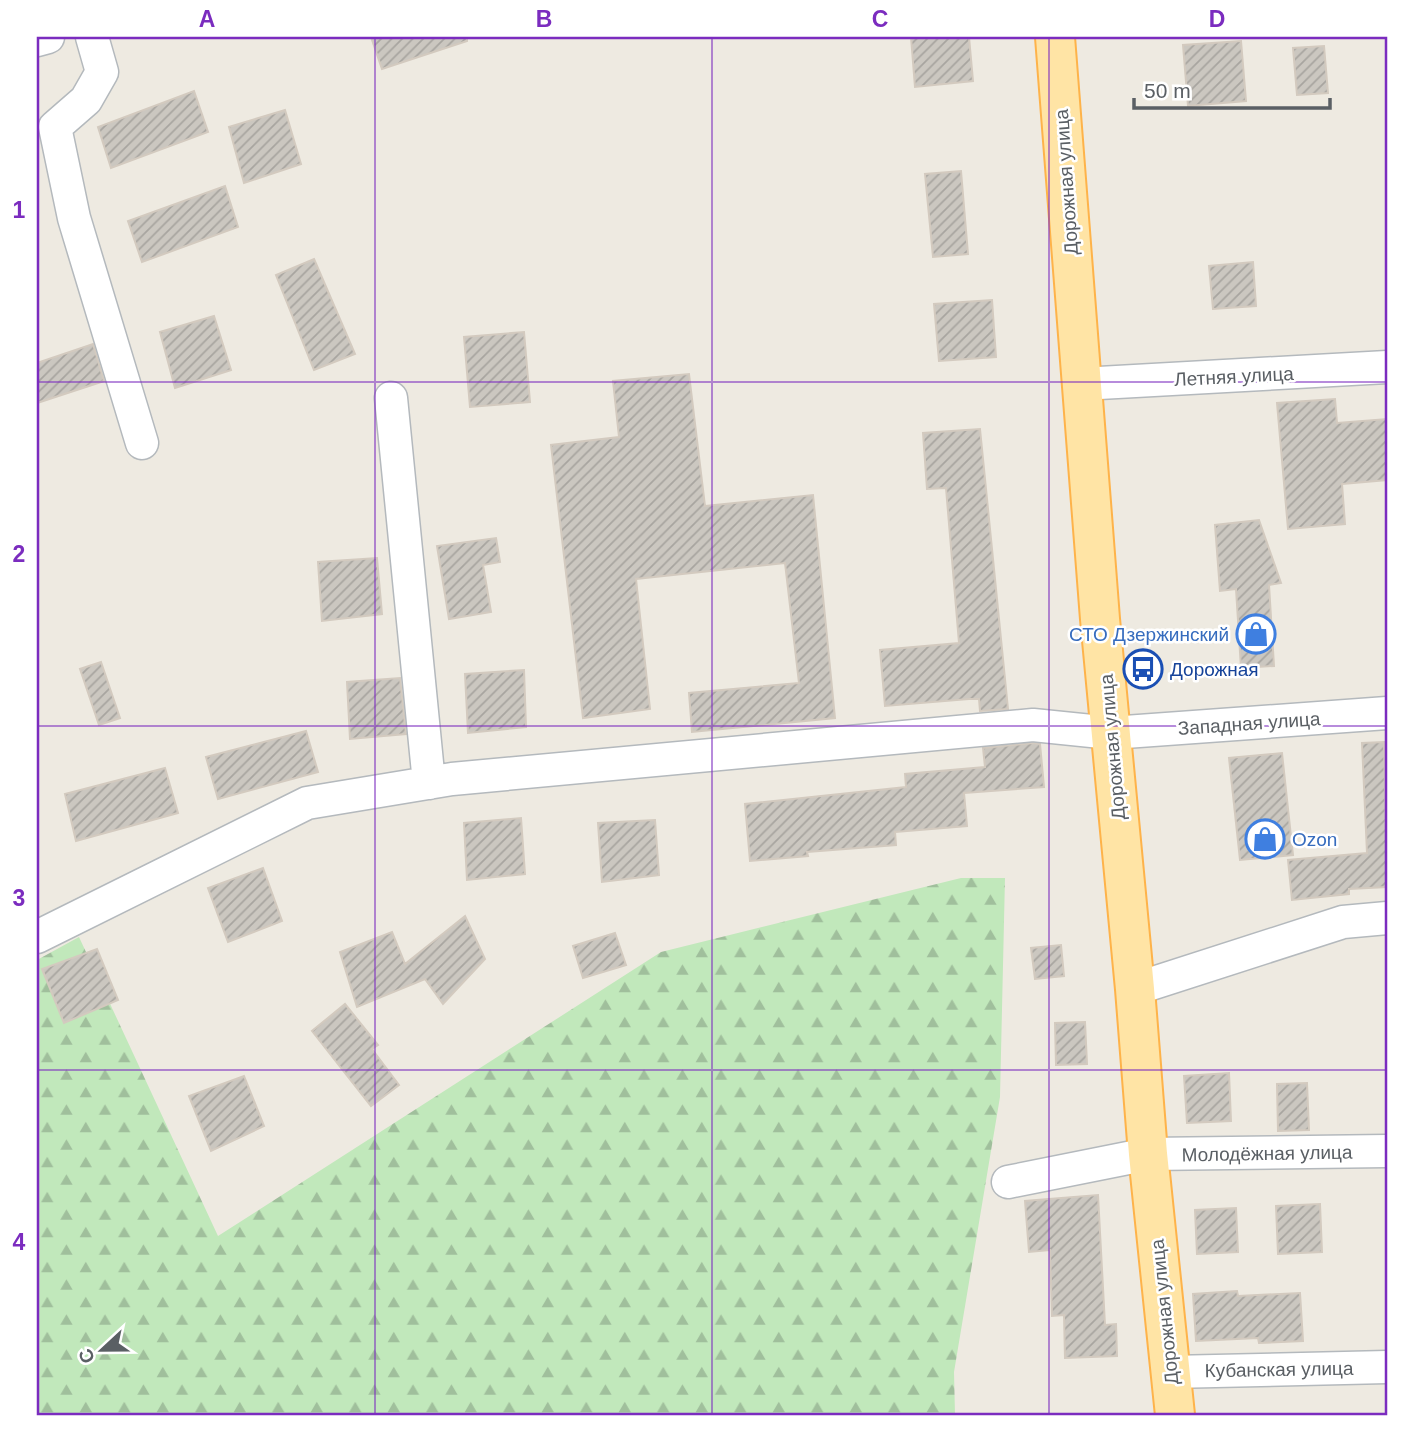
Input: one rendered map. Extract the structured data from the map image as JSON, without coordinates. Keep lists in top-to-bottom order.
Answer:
{
  "streets": {
    "main road": ["Дорожная улица"],
    "street": [
      "Летняя улица",
      "Западная улица",
      "Молодёжная улица",
      "Кубанская улица"
    ]
  },
  "crossings": [
    ["Дорожная улица", "Летняя улица"],
    ["Дорожная улица", "Западная улица"],
    ["Дорожная улица", "Молодёжная улица"],
    ["Дорожная улица", "Кубанская улица"]
  ],
  "places": {
    "shop": ["СТО Дзержинский", "Ozon"],
    "bus stop": ["Дорожная"]
  },
  "scale_bar": "50 m",
  "north": "left",
  "grid": {
    "columns": [
      "A",
      "B",
      "C",
      "D"
    ],
    "rows": [
      "1",
      "2",
      "3",
      "4"
    ]
  }
}
